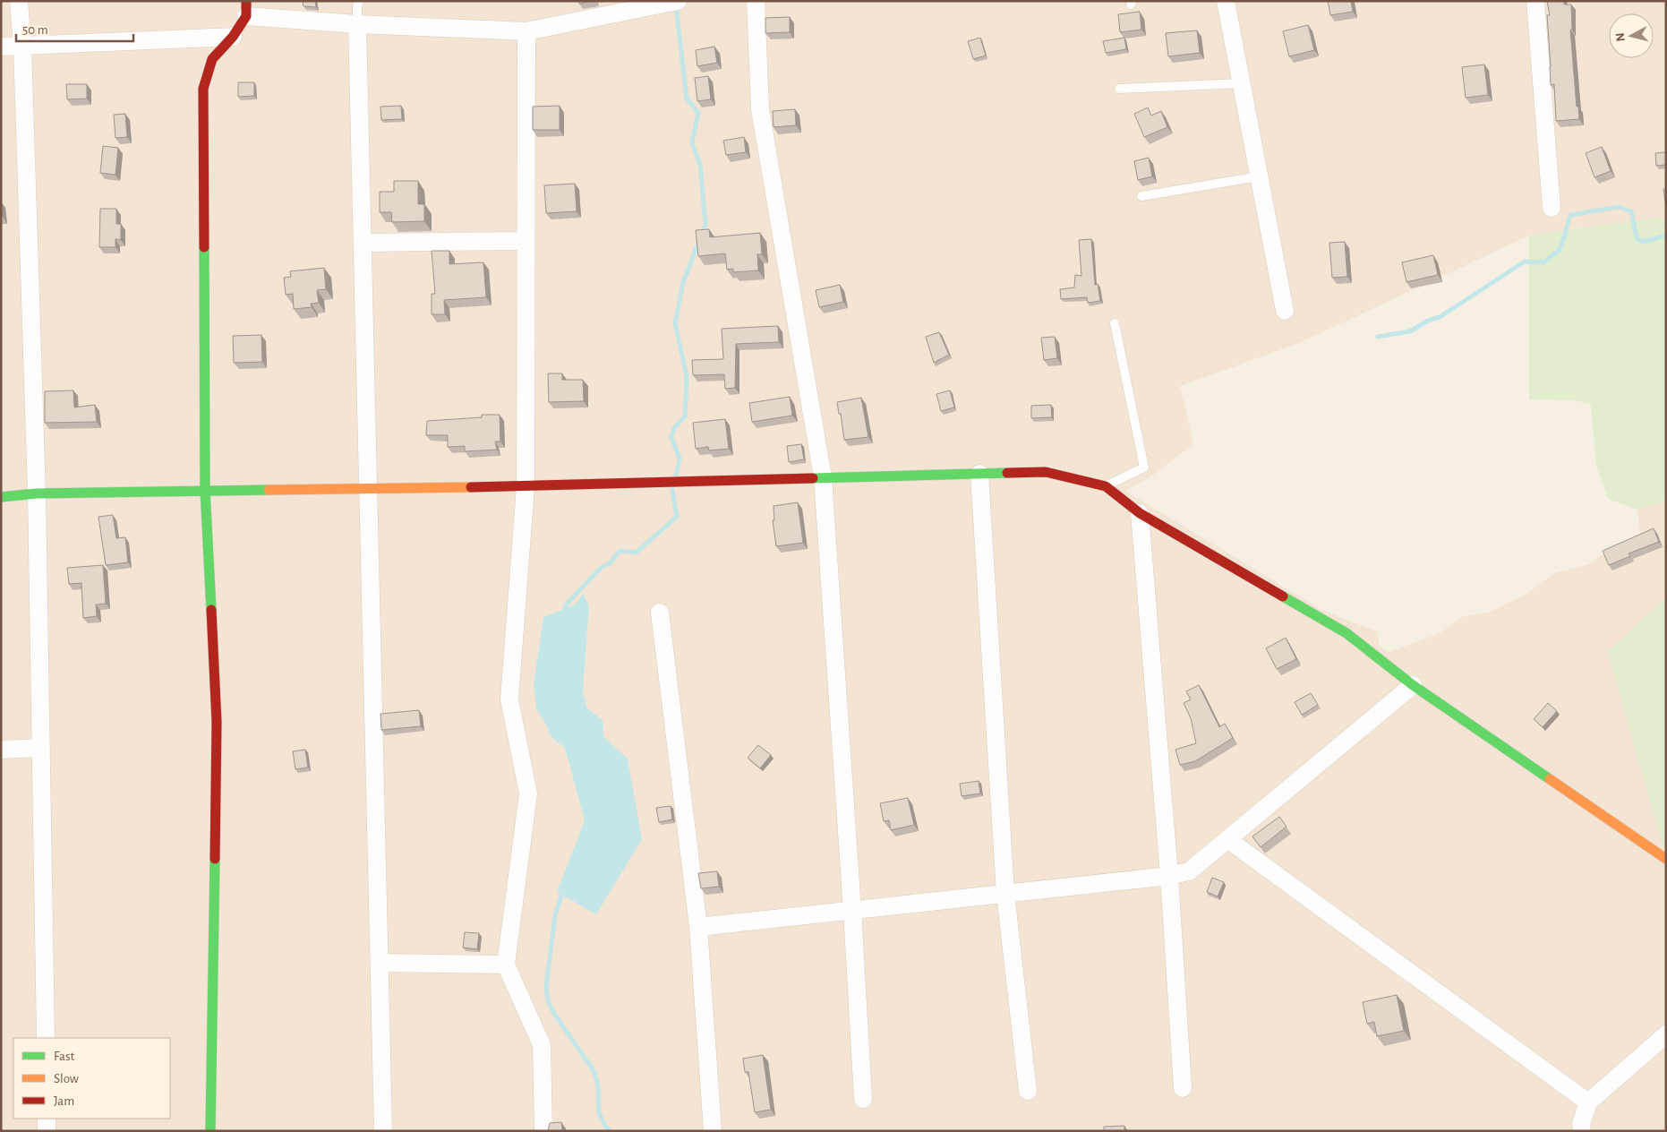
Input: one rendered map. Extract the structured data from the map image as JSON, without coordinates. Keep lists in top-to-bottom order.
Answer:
{
  "legend": ["Fast", "Slow", "Jam"],
  "scale_bar": "50 m",
  "north": "left"
}
